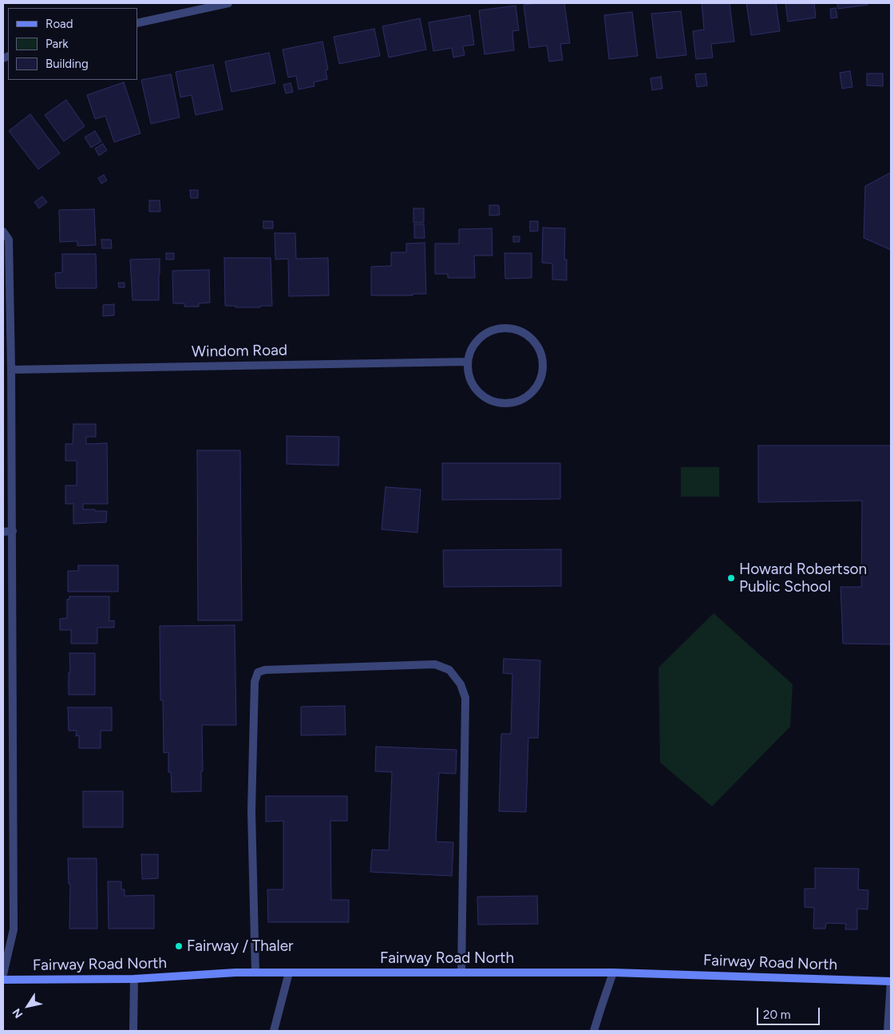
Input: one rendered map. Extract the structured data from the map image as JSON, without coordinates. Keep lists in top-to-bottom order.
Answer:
{
  "streets": {
    "main road": ["Fairway Road North"],
    "street": ["Windom Road"]
  },
  "places": ["Howard Robertson Public School", "Fairway / Thaler"],
  "legend": ["Road", "Park", "Building"],
  "scale_bar": "20 m",
  "north": "bottom left"
}
